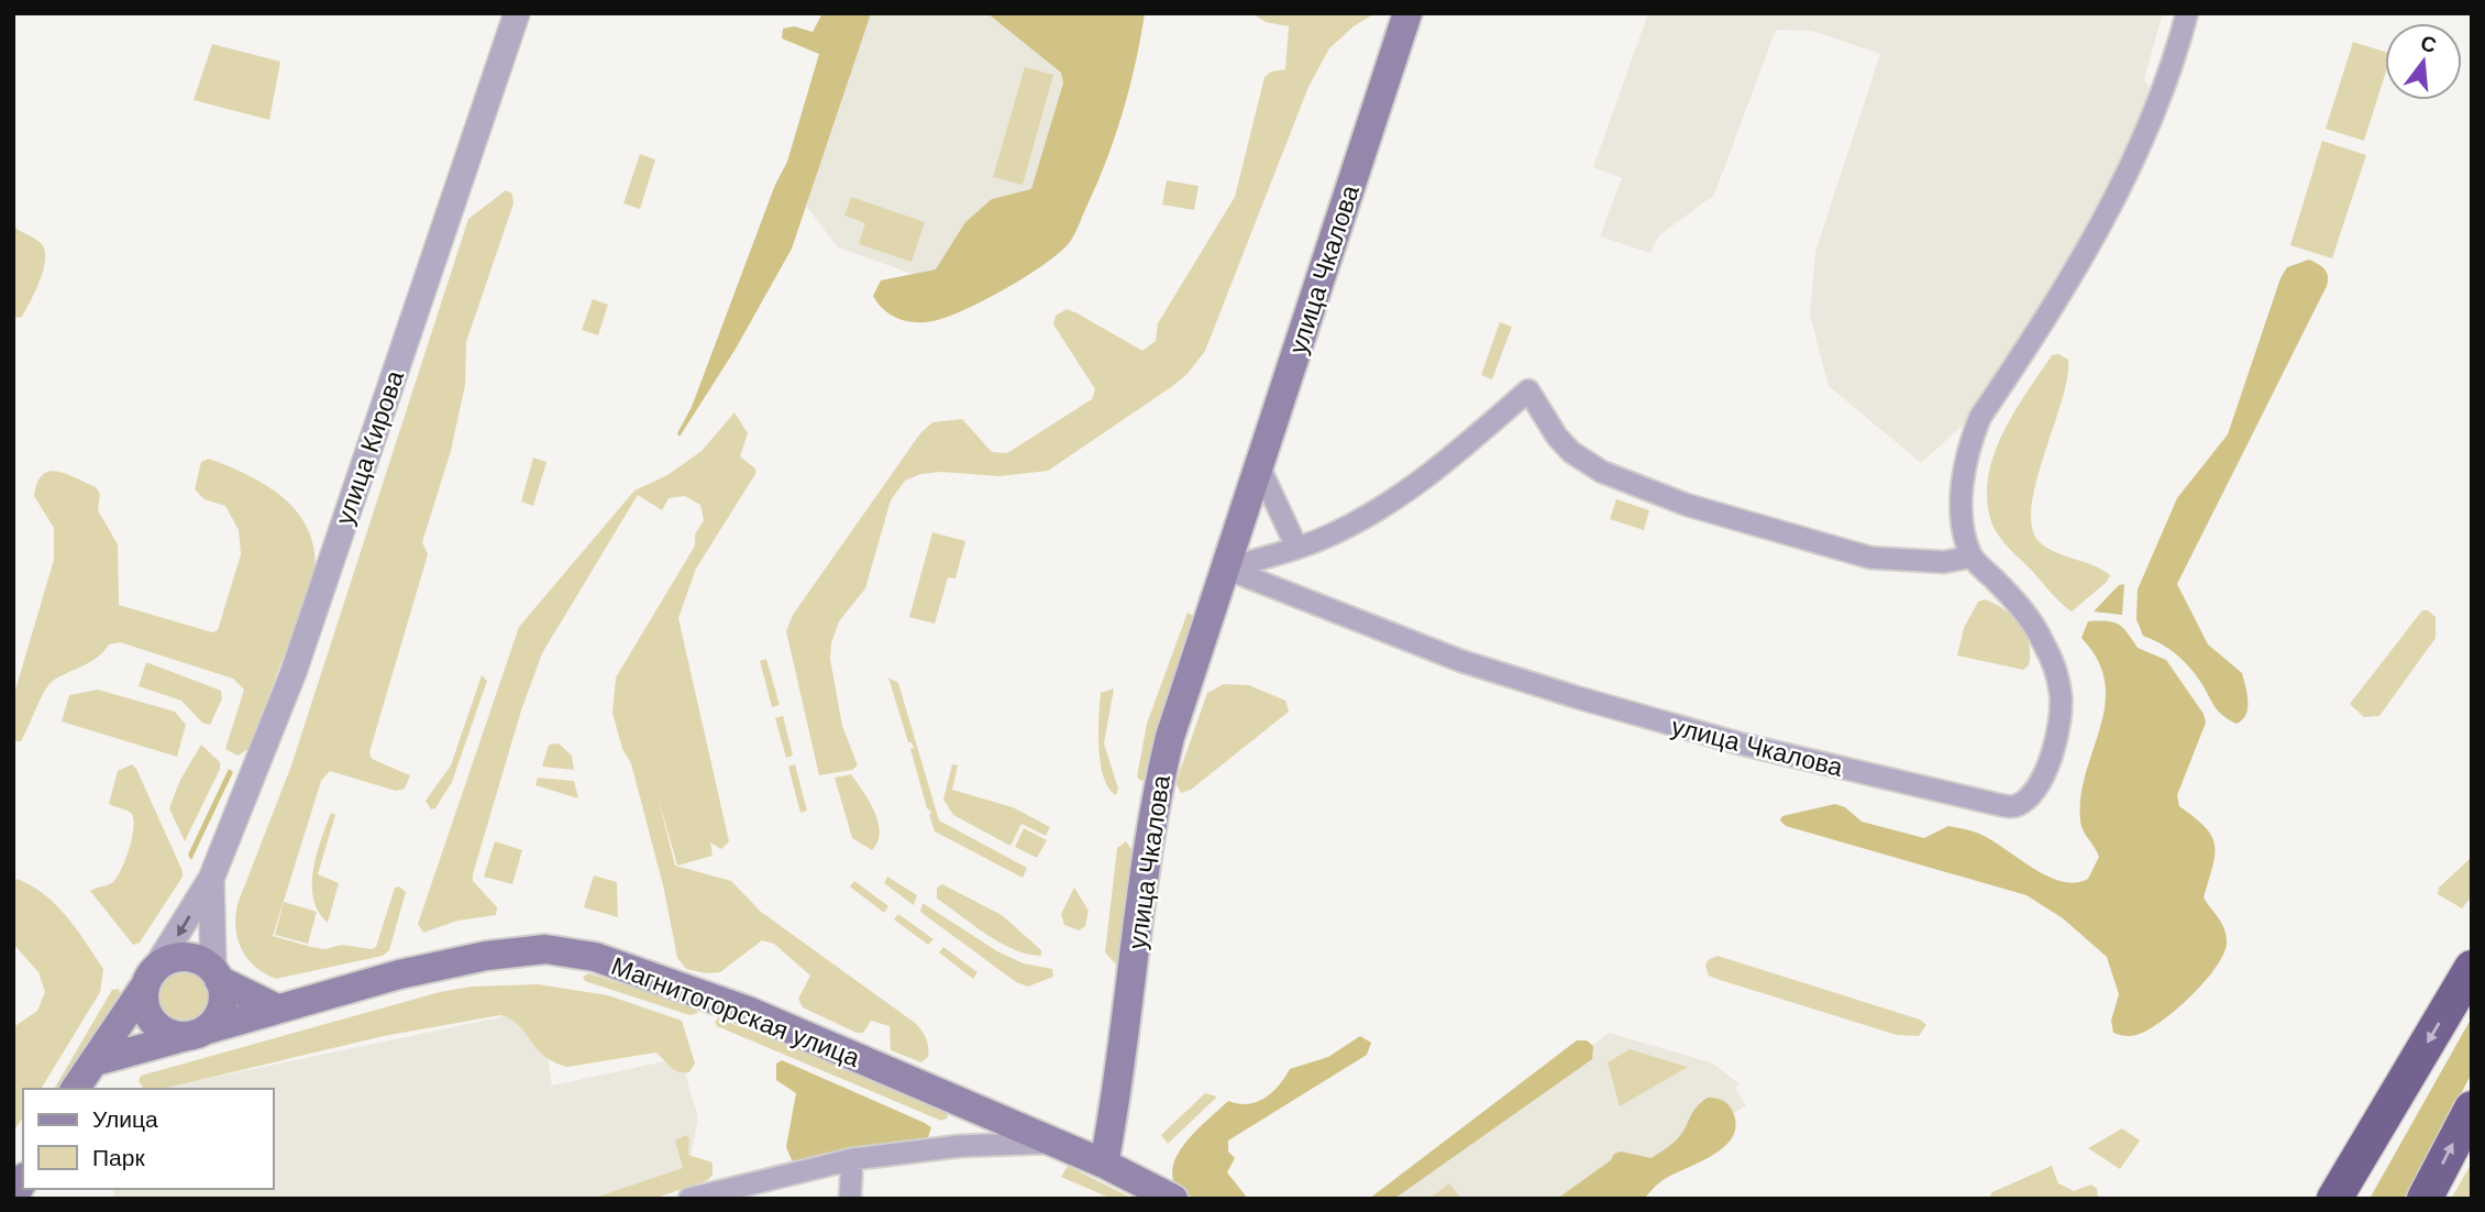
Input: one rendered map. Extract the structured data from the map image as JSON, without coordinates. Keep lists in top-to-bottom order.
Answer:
{
  "streets": {
    "main road": ["улица Чкалова", "улица Кирова", "Магнитогорская улица"]
  },
  "crossings": [
    ["улица Чкалова", "Магнитогорская улица"],
    ["улица Кирова", "Магнитогорская улица"]
  ],
  "legend": ["Улица", "Парк"],
  "north": "top"
}
